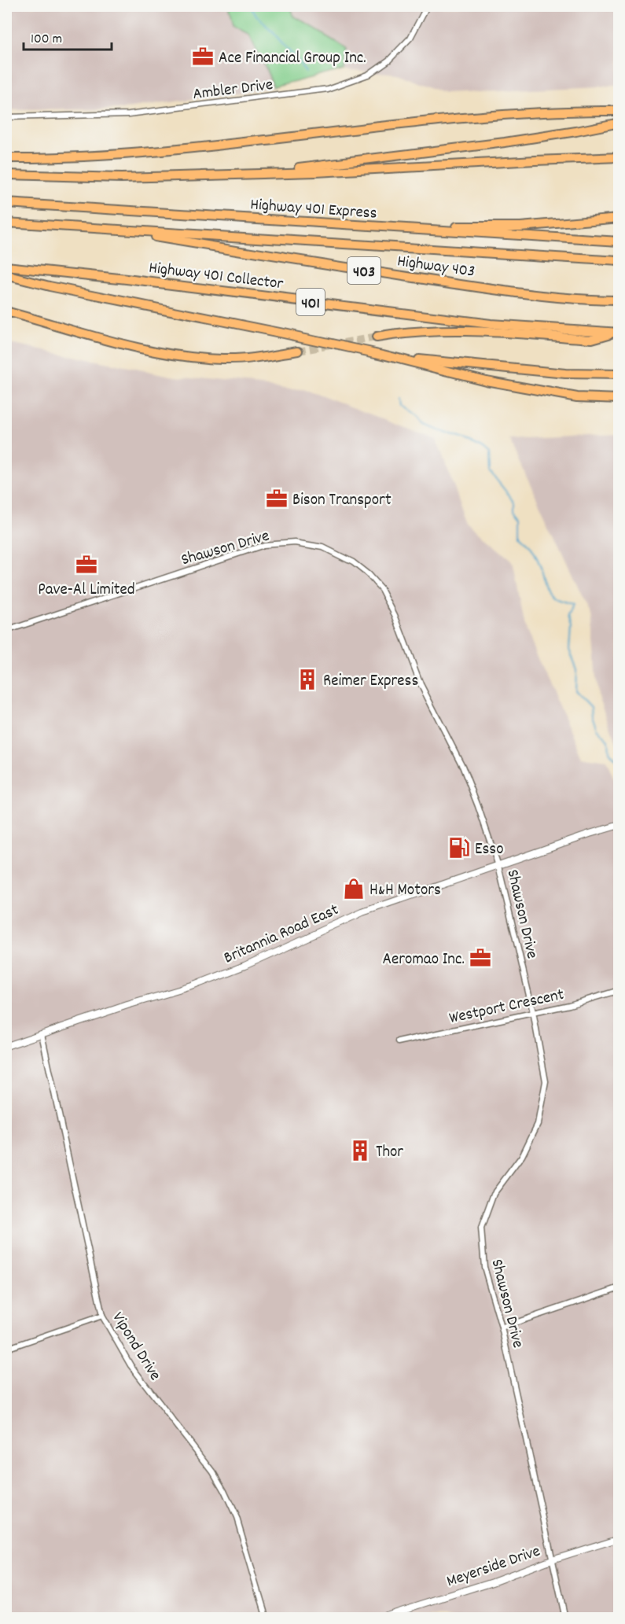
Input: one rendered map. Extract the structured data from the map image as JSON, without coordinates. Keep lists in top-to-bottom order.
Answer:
{
  "streets": {
    "highway": [
      "Highway 401 Express",
      "Highway 403",
      "403",
      "Highway 401 Collector",
      "401"
    ],
    "street": [
      "Ambler Drive",
      "Shawson Drive",
      "Britannia Road East",
      "Westport Crescent",
      "Vipond Drive",
      "Meyerside Drive"
    ]
  },
  "crossings": [
    ["Highway 401 Express", "Highway 403"],
    ["Shawson Drive", "Britannia Road East"],
    ["Shawson Drive", "Westport Crescent"],
    ["Shawson Drive", "Meyerside Drive"],
    ["Britannia Road East", "Vipond Drive"]
  ],
  "places": {
    "office": [
      "Ace Financial Group Inc.",
      "Bison Transport",
      "Pave-Al Limited",
      "Aeromao Inc."
    ],
    "building": ["Reimer Express", "Thor"],
    "fuel station": ["Esso"],
    "shop": ["H&H Motors"]
  },
  "scale_bar": "100 m"
}
